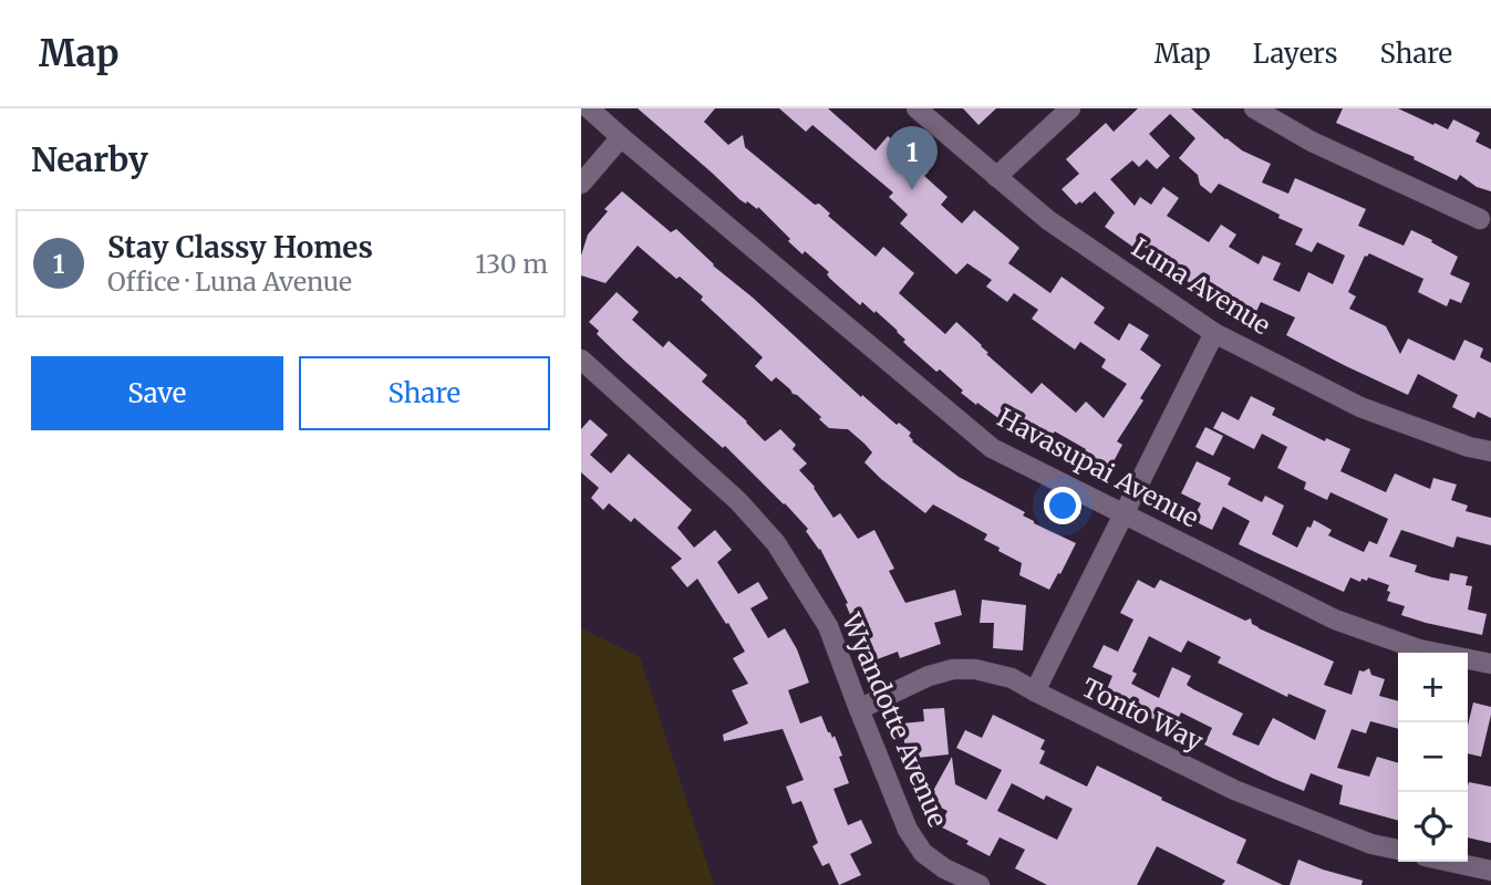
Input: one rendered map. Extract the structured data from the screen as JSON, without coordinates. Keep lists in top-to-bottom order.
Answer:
{
  "streets": {
    "street": [
      "Luna Avenue",
      "Havasupai Avenue",
      "Tonto Way",
      "Wyandotte Avenue"
    ]
  },
  "crossings": [
    ["Tonto Way", "Wyandotte Avenue"]
  ],
  "page": {
    "header": "Map",
    "nav": ["Map", "Layers", "Share"],
    "heading": "Nearby",
    "pins": "1",
    "list": [
      {
        "mark": "1",
        "name": "Stay Classy Homes",
        "note": "Office · Luna Avenue",
        "value": "130 m"
      }
    ],
    "buttons": ["Save", "Share"],
    "map_buttons": ["+", "−"]
  }
}
